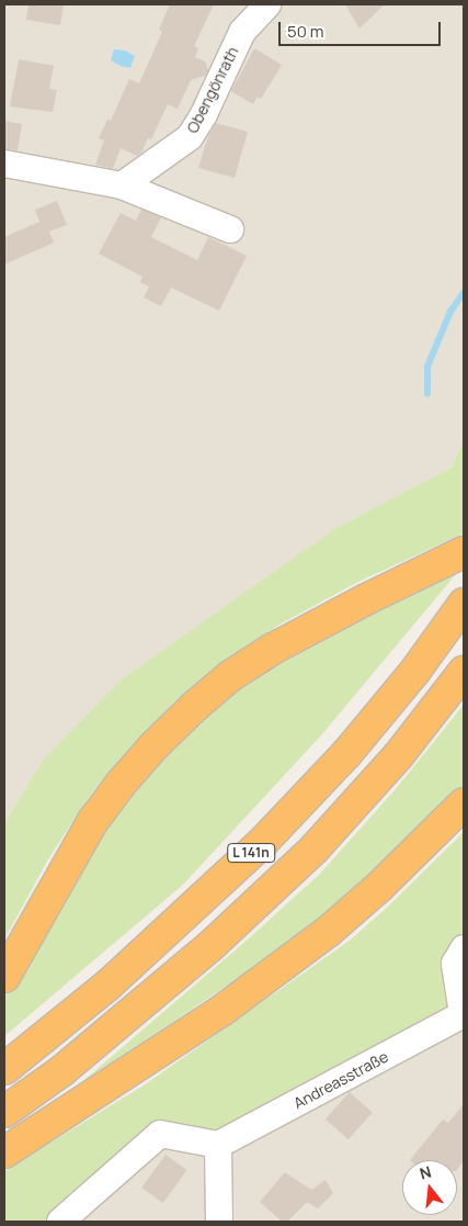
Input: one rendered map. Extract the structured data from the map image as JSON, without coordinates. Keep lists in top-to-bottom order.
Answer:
{
  "streets": {
    "highway": ["L 141n"],
    "street": ["Obengönrath", "Andreasstraße"]
  },
  "scale_bar": "50 m",
  "north": "top"
}
